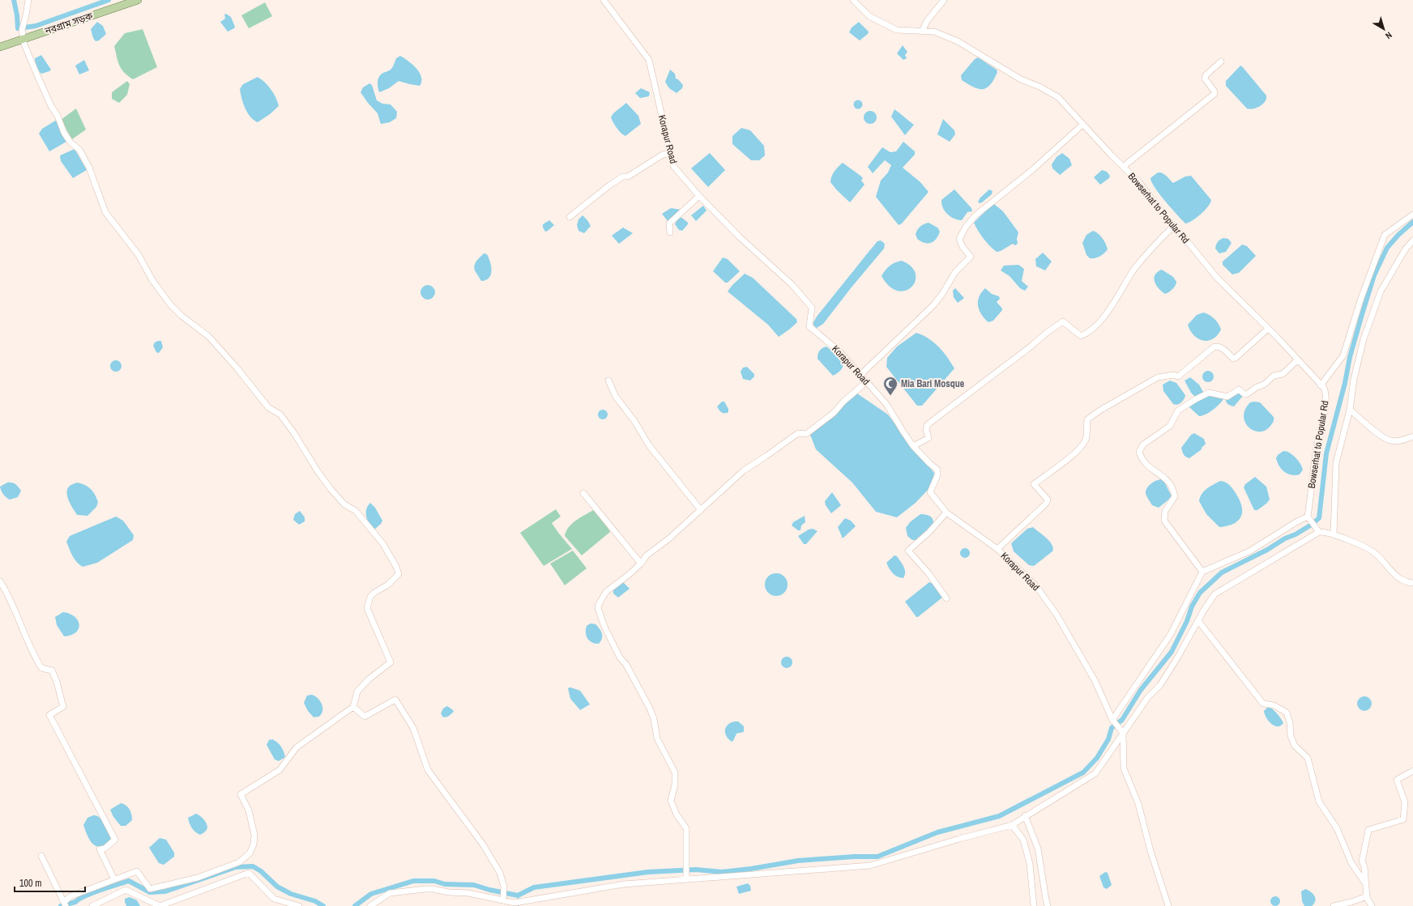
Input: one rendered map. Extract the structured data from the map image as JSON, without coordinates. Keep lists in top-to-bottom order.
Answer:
{
  "streets": {
    "main road": ["নবগ্রাম সড়ক"],
    "street": ["Korapur Road", "Bowserhat to Popular Rd"]
  },
  "places": {
    "mosque": ["Mia Bari Mosque"]
  },
  "scale_bar": "100 m",
  "north": "bottom right"
}
